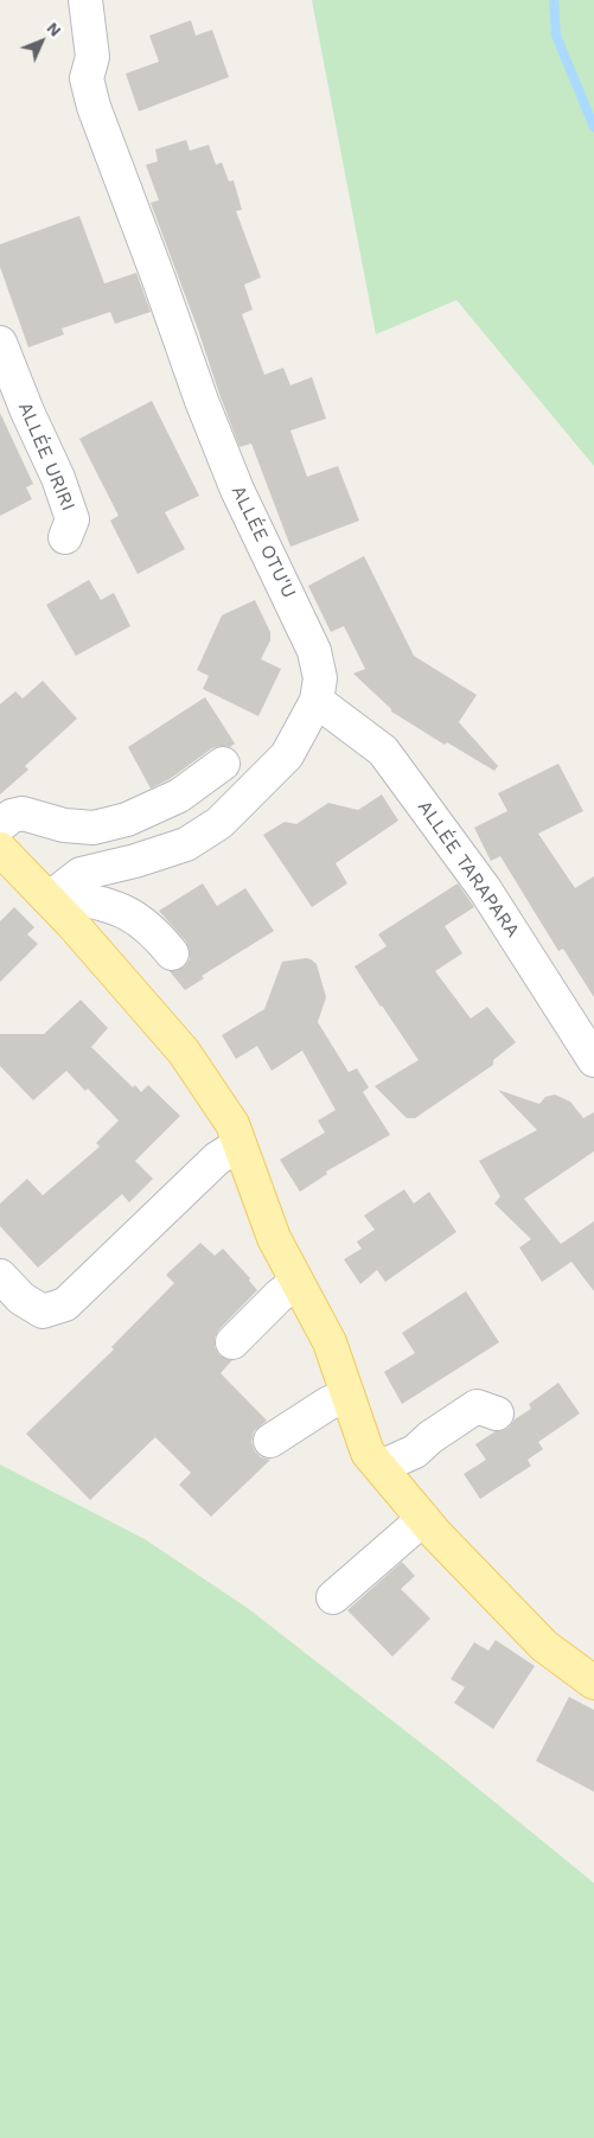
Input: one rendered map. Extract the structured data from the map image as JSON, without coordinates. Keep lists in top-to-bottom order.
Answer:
{
  "streets": {
    "street": ["ALLÉE URIRI", "ALLÉE OTU'U", "ALLÉE TARAPARA"]
  },
  "crossings": [
    ["ALLÉE OTU'U", "ALLÉE TARAPARA"]
  ],
  "north": "top right"
}
